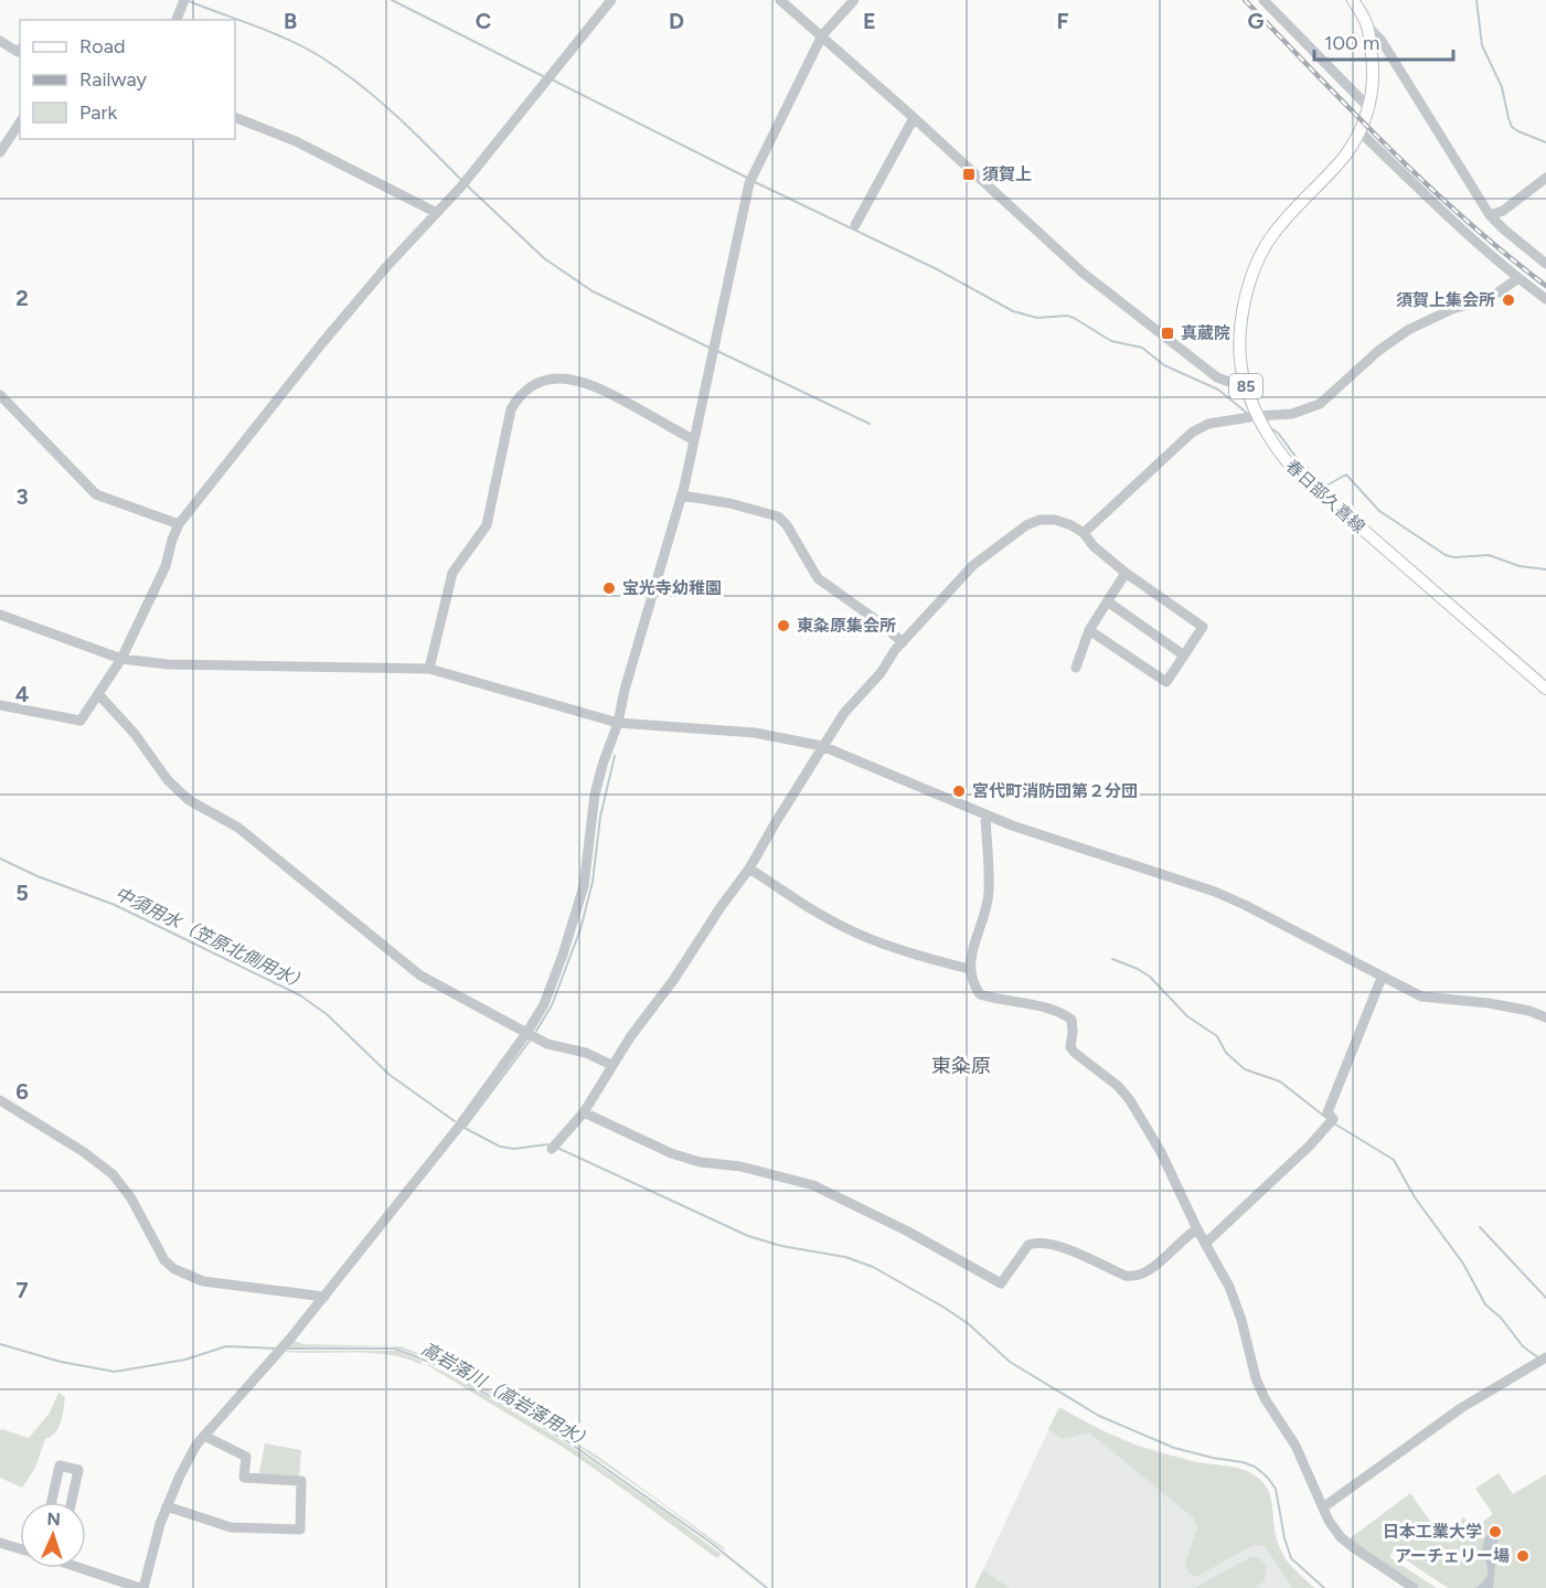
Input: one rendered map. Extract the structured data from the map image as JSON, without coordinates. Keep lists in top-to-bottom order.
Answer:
{
  "streets": {
    "main road": ["85", "春日部久喜線"]
  },
  "districts": ["東粂原"],
  "water": ["中須用水（笠原北側用水）", "高岩落川（高岩落用水）"],
  "places": {
    "transit": ["須賀上", "真蔵院"],
    "other": [
      "須賀上集会所",
      "宝光寺幼稚園",
      "東粂原集会所",
      "宮代町消防団第２分団",
      "日本工業大学",
      "アーチェリー場"
    ]
  },
  "legend": ["Road", "Railway", "Park"],
  "scale_bar": "100 m",
  "north": "top",
  "grid": {
    "columns": [
      "B",
      "C",
      "D",
      "E",
      "F",
      "G"
    ],
    "rows": [
      "2",
      "3",
      "4",
      "5",
      "6",
      "7"
    ]
  }
}
